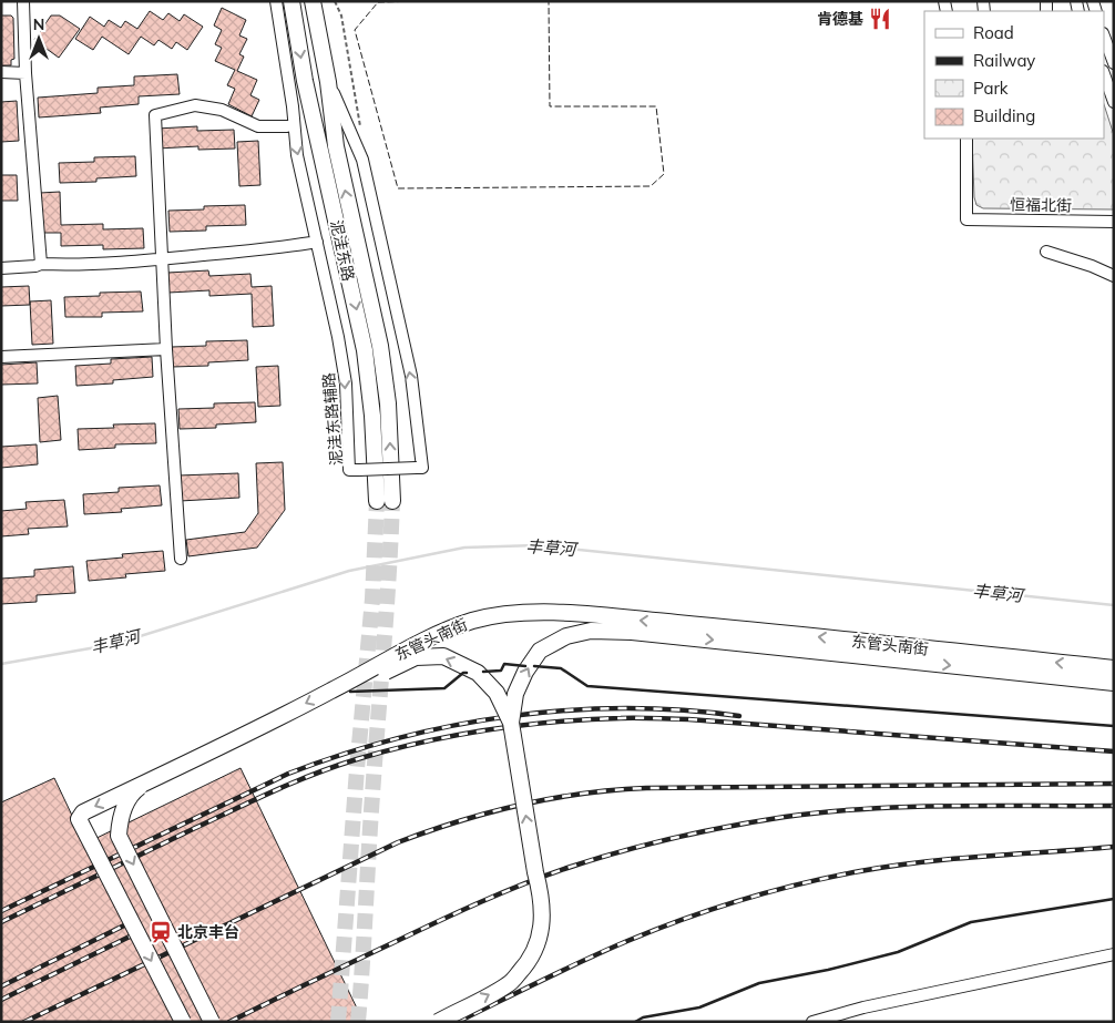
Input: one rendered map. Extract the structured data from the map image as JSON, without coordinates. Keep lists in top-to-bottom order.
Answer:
{
  "streets": {
    "main road": ["泥洼东路", "东管头南街"],
    "street": ["恒福北街", "泥洼东路辅路"]
  },
  "crossings": [
    ["泥洼东路", "泥洼东路辅路"]
  ],
  "water": ["丰草河"],
  "places": {
    "restaurant": ["肯德基"],
    "station": ["北京丰台"]
  },
  "legend": [
    "Road",
    "Railway",
    "Park",
    "Building"
  ],
  "north": "top"
}
